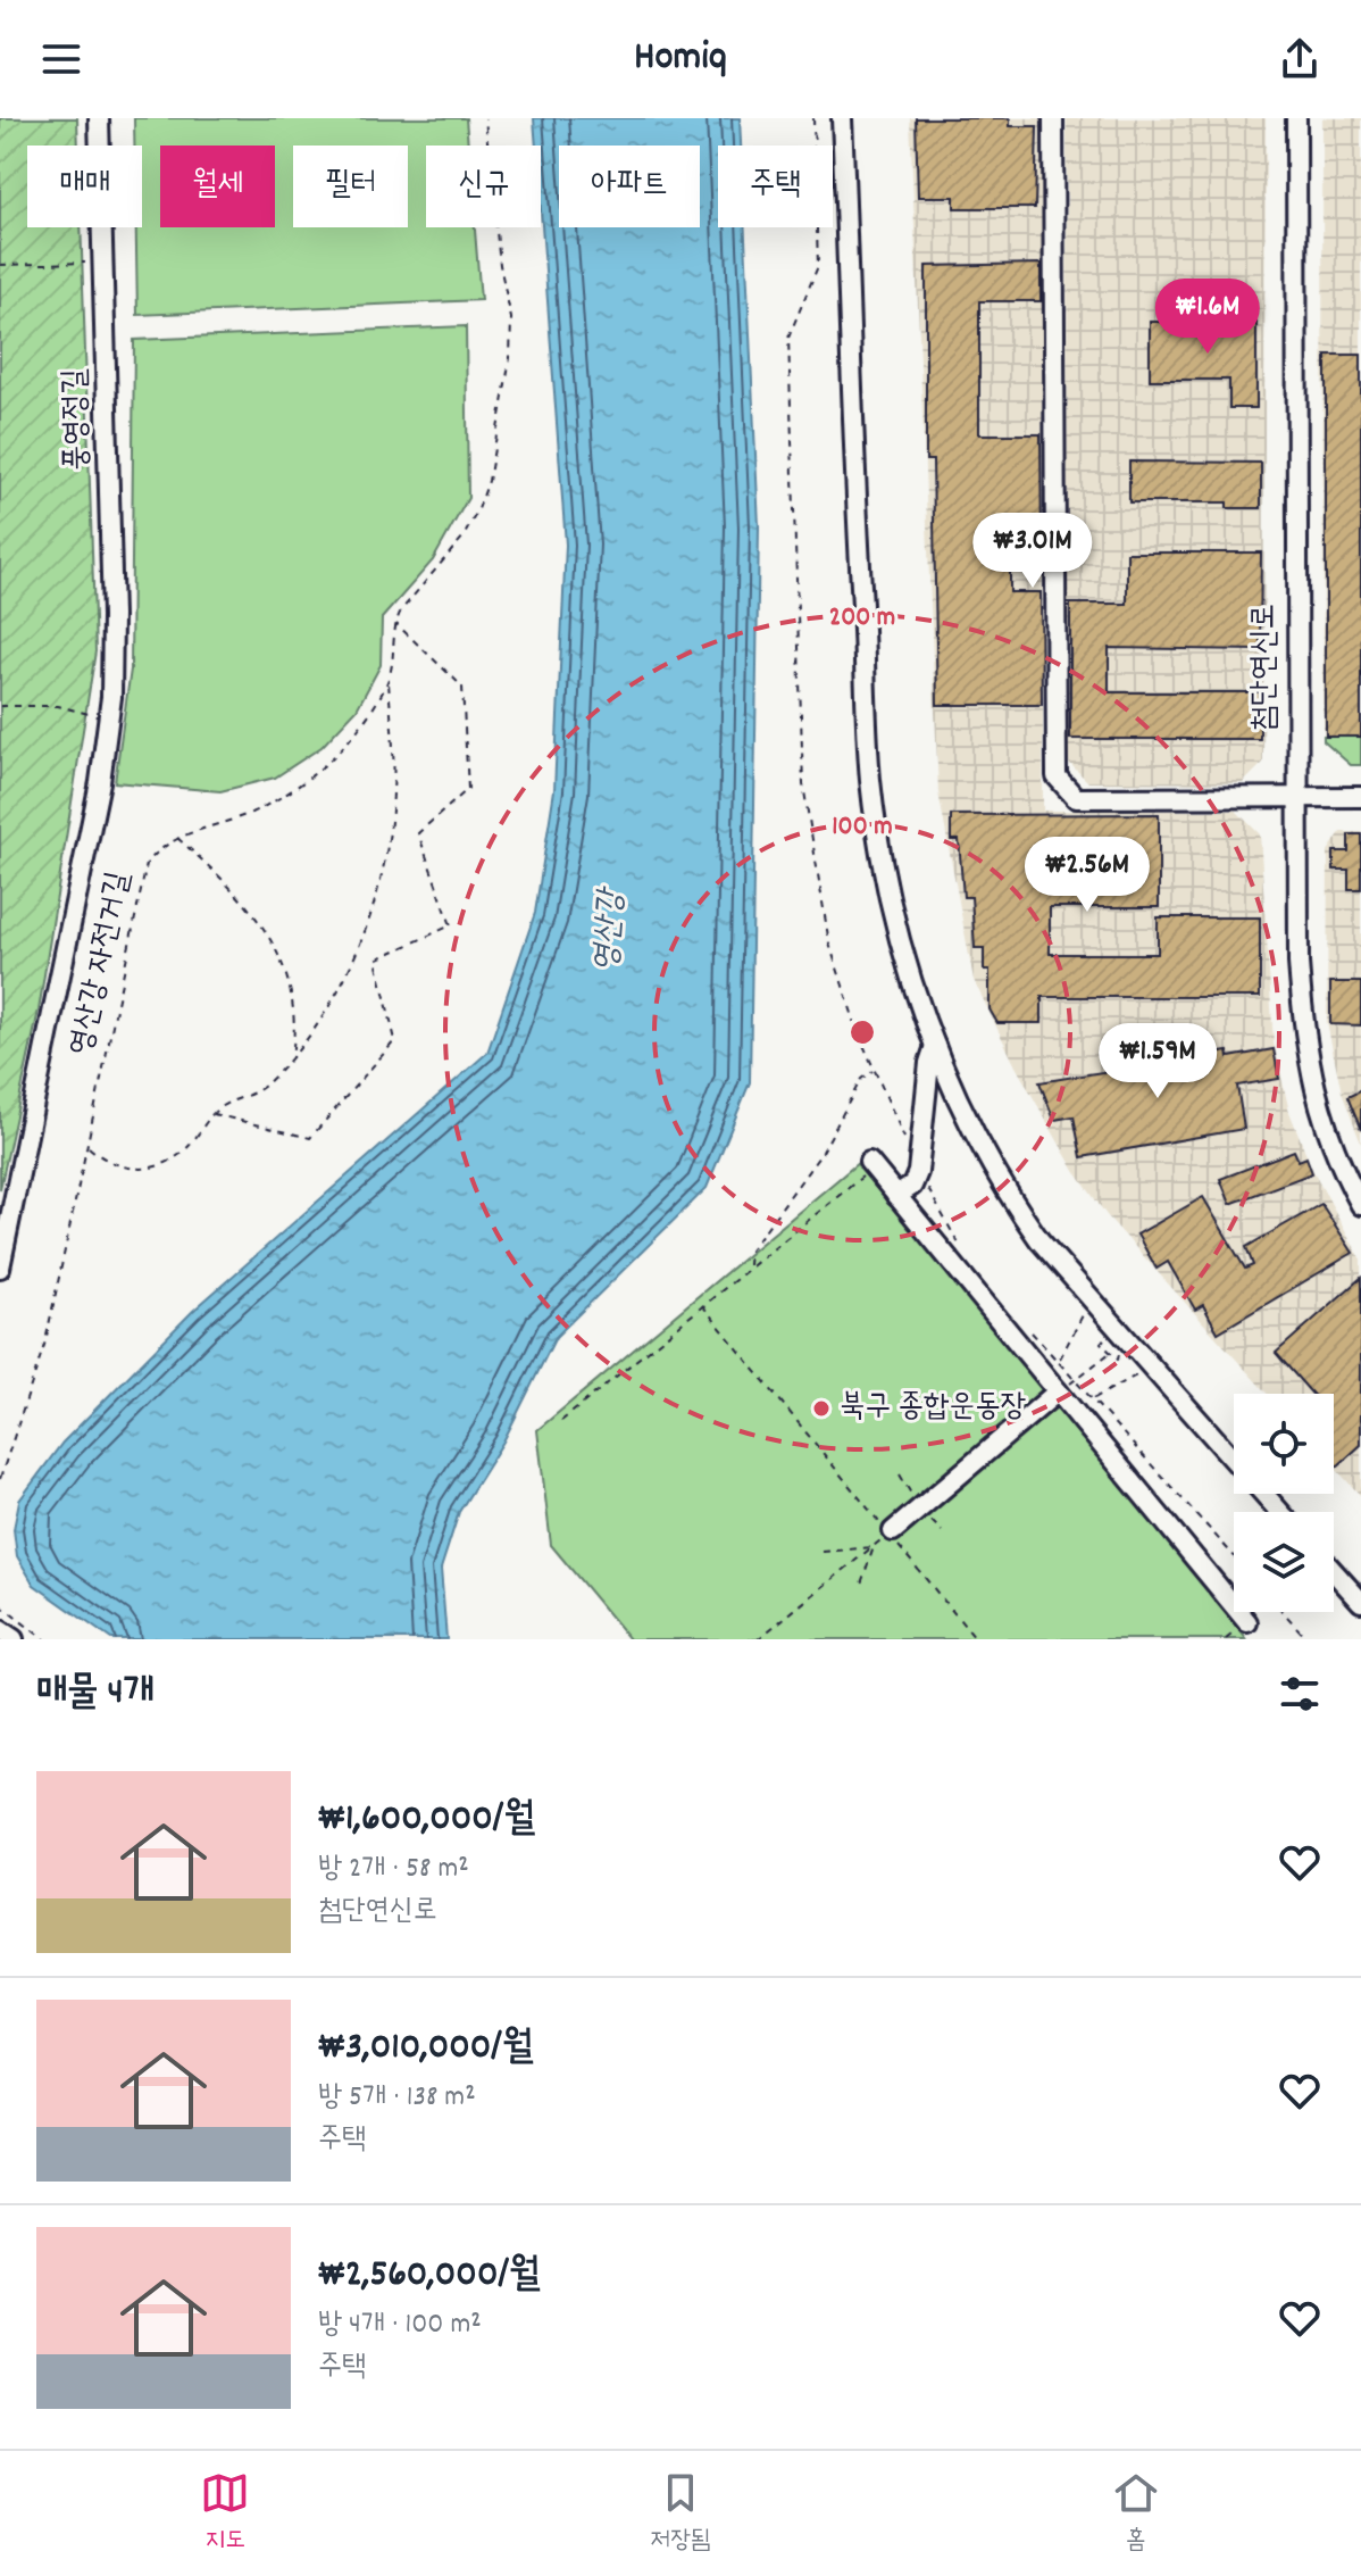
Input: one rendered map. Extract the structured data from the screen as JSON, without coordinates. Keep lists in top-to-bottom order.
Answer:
{
  "streets": {
    "street": ["풍영정길", "첨단연신로"],
    "path": ["영산강 자전거길"]
  },
  "water": ["영산강"],
  "places": ["북구 종합운동장"],
  "page": {
    "header": "Homiq",
    "chip": [
      "매매",
      "월세",
      "필터",
      "신규",
      "아파트",
      "주택"
    ],
    "price": [
      "₩1.6M",
      "₩3.01M",
      "₩2.56M",
      "₩1.59M"
    ],
    "heading": "매물 4개",
    "list": [
      {
        "name": "₩1,600,000/월",
        "note": "방 2개 · 58 m² · 첨단연신로"
      },
      {
        "name": "₩3,010,000/월",
        "note": "방 5개 · 138 m² · 주택"
      },
      {
        "name": "₩2,560,000/월",
        "note": "방 4개 · 100 m² · 주택"
      }
    ],
    "tabs": ["지도", "저장됨", "홈"]
  },
  "rings": ["200 m", "100 m"]
}
